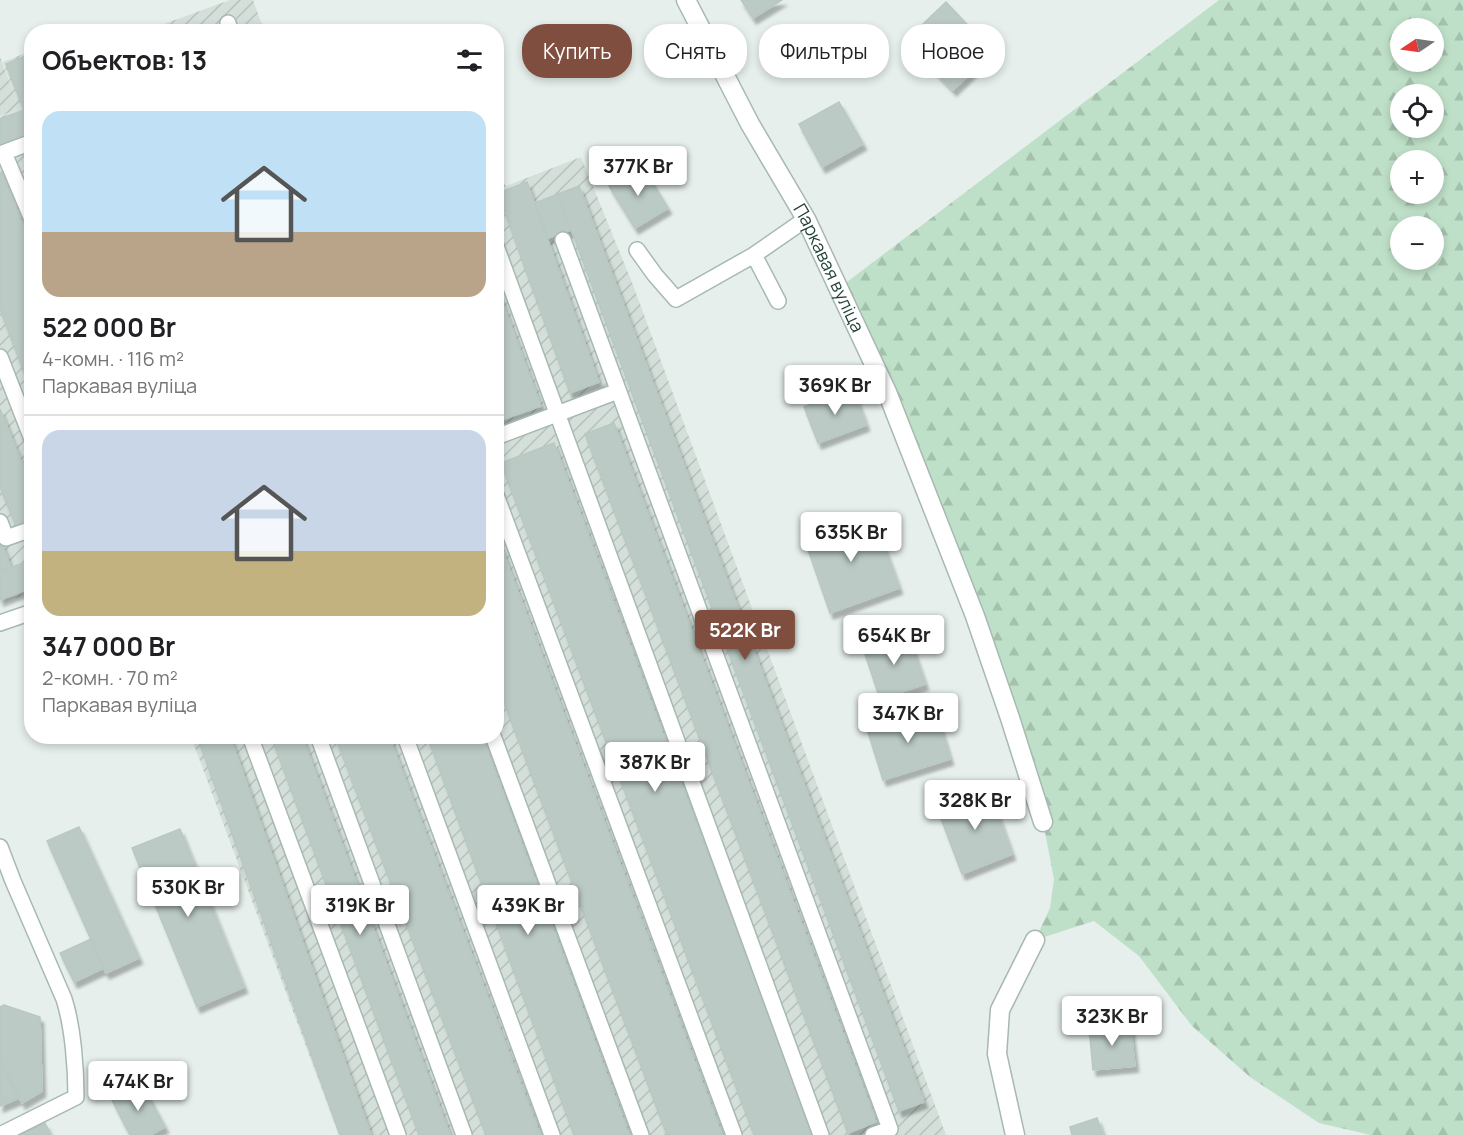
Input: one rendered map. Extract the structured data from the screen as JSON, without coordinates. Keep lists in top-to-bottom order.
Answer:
{
  "streets": {
    "street": ["Паркавая вуліца"]
  },
  "north": "left",
  "page": {
    "map_buttons": ["+", "−"],
    "chip": [
      "Купить",
      "Снять",
      "Фильтры",
      "Новое"
    ],
    "heading": "Объектов: 13",
    "list": [
      {
        "name": "522 000 Br",
        "note": "4-комн. · 116 m² · Паркавая вуліца"
      },
      {
        "name": "347 000 Br",
        "note": "2-комн. · 70 m² · Паркавая вуліца"
      }
    ],
    "price": [
      "377K Br",
      "369K Br",
      "635K Br",
      "522K Br",
      "654K Br",
      "347K Br",
      "387K Br",
      "328K Br",
      "530K Br",
      "319K Br",
      "439K Br",
      "323K Br",
      "474K Br"
    ]
  }
}
